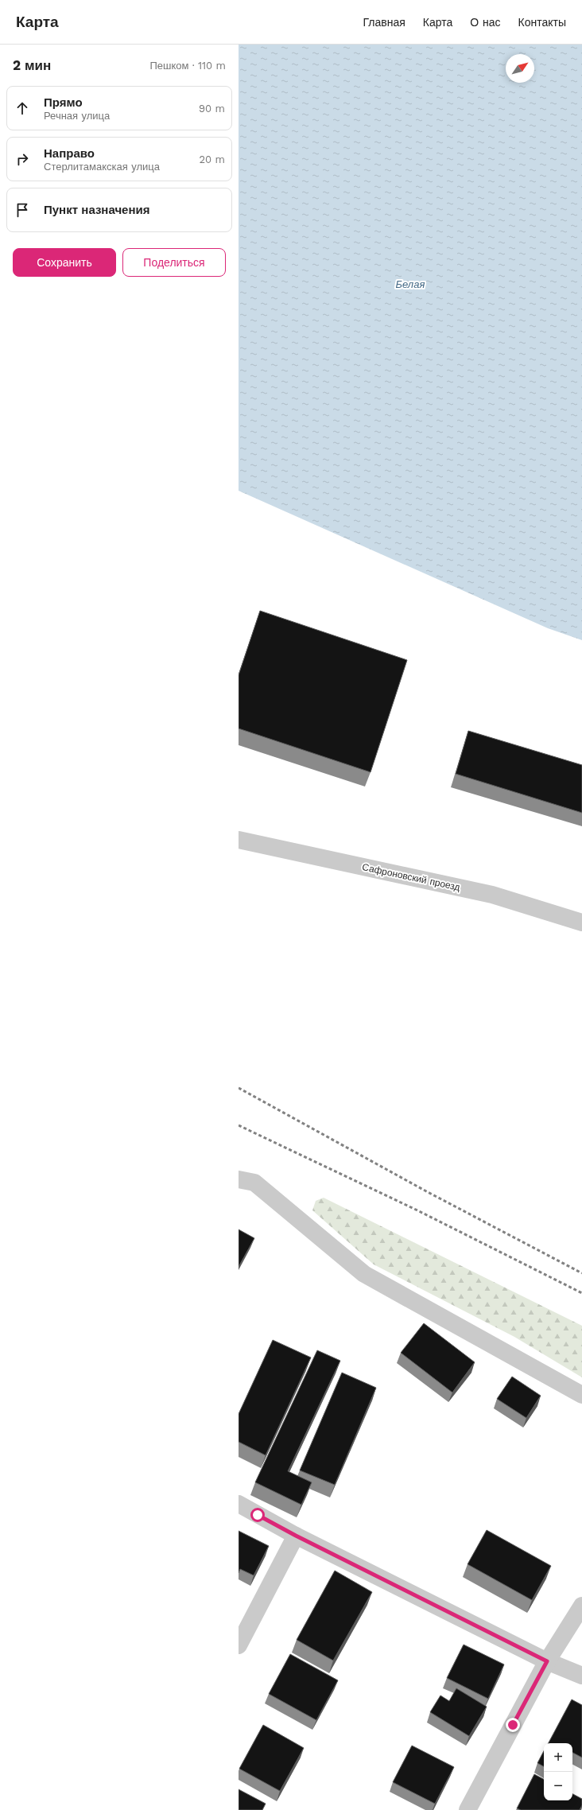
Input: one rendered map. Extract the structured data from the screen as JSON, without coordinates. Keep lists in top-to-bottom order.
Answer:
{
  "streets": {
    "street": ["Сафроновский проезд"]
  },
  "water": ["Белая"],
  "north": "top right",
  "page": {
    "header": "Карта",
    "nav": [
      "Главная",
      "Карта",
      "О нас",
      "Контакты"
    ],
    "heading": ["2 мин", "Пешком · 110 m"],
    "list": [
      ["Прямо", "Речная улица", "90 m"],
      ["Направо", "Стерлитамакская улица", "20 m"],
      "Пункт назначения"
    ],
    "buttons": ["Сохранить", "Поделиться"],
    "map_buttons": ["+", "−"]
  }
}
